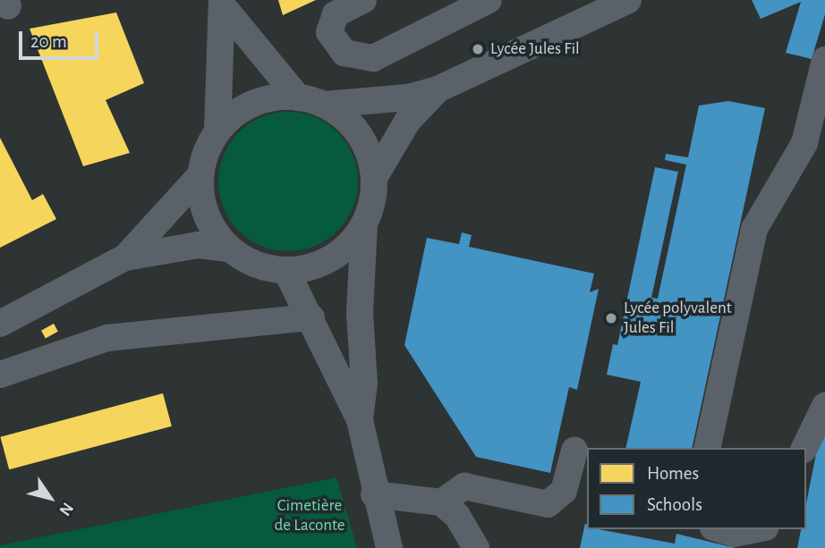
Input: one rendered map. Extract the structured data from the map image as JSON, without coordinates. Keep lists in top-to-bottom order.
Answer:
{
  "parks": ["Cimetière de Laconte"],
  "places": ["Lycée Jules Fil", "Lycée polyvalent Jules Fil"],
  "legend": ["Homes", "Schools"],
  "scale_bar": "20 m",
  "north": "bottom right"
}
